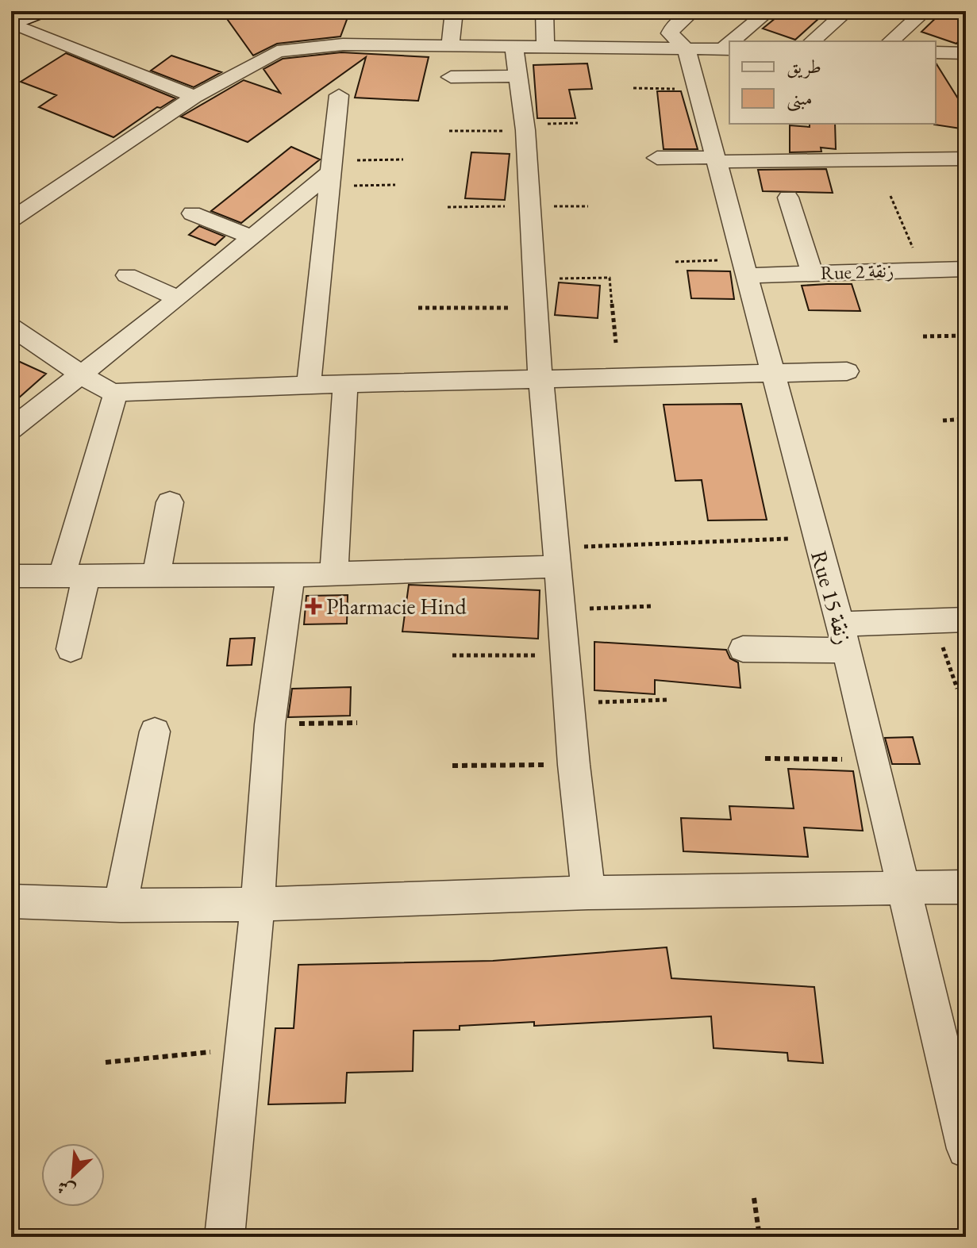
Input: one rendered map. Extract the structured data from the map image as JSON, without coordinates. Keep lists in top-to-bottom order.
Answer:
{
  "streets": {
    "street": ["Rue 2 زنقة", "Rue 15 زنقة"]
  },
  "crossings": [
    ["Rue 2 زنقة", "Rue 15 زنقة"]
  ],
  "places": {
    "health": ["Pharmacie Hind"]
  },
  "legend": ["طريق", "مبنى"],
  "north": "bottom left"
}
